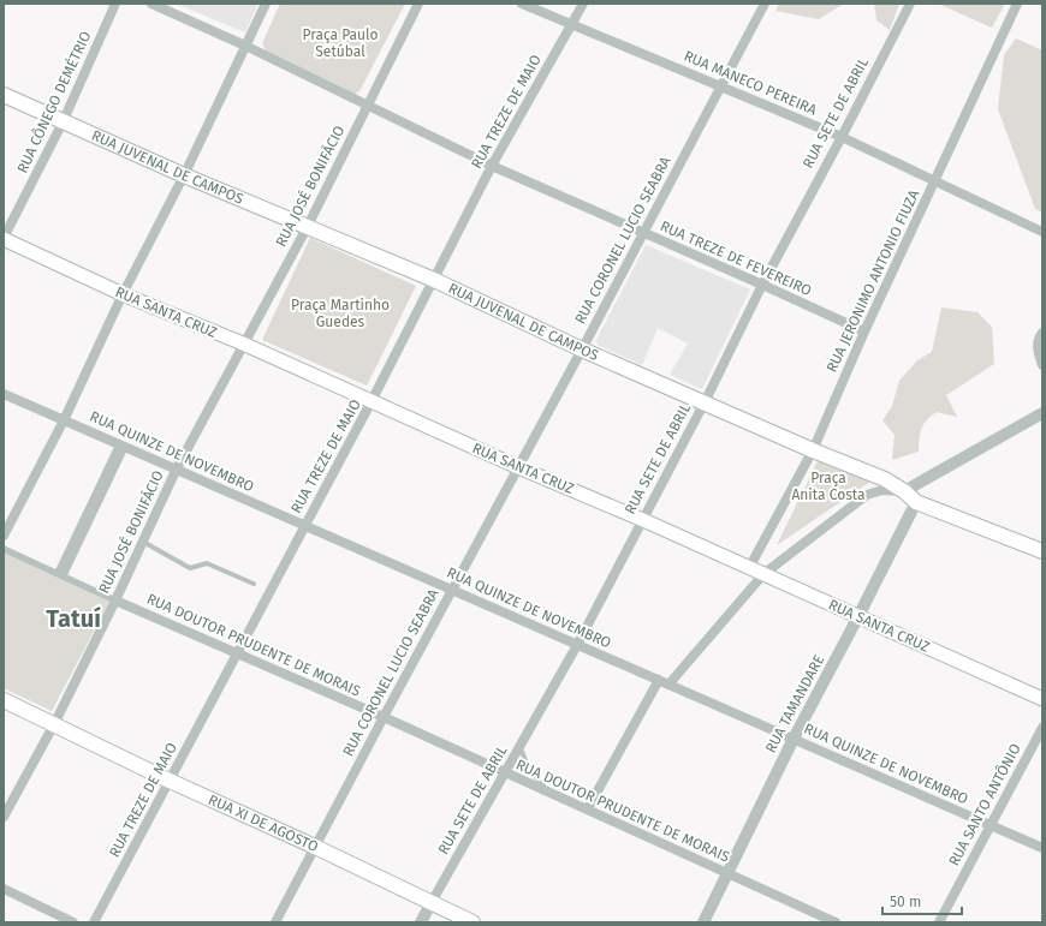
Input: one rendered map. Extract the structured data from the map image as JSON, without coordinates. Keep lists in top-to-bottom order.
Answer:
{
  "streets": {
    "main road": ["RUA JUVENAL DE CAMPOS", "RUA SANTA CRUZ", "RUA XI DE AGOSTO"],
    "street": [
      "RUA MANECO PEREIRA",
      "RUA CÔNEGO DEMÉTRIO",
      "RUA TREZE DE MAIO",
      "RUA SETE DE ABRIL",
      "RUA JOSÉ BONIFÁCIO",
      "RUA CORONEL LUCIO SEABRA",
      "RUA TREZE DE FEVEREIRO",
      "RUA JERONIMO ANTONIO FIUZA",
      "RUA QUINZE DE NOVEMBRO",
      "RUA DOUTOR PRUDENTE DE MORAIS",
      "RUA TAMANDARE",
      "RUA SANTO ANTÔNIO"
    ]
  },
  "crossings": [
    ["RUA MANECO PEREIRA", "RUA TREZE DE MAIO"],
    ["RUA MANECO PEREIRA", "RUA SETE DE ABRIL"],
    ["RUA MANECO PEREIRA", "RUA CORONEL LUCIO SEABRA"],
    ["RUA MANECO PEREIRA", "RUA JERONIMO ANTONIO FIUZA"],
    ["RUA CÔNEGO DEMÉTRIO", "RUA JUVENAL DE CAMPOS"],
    ["RUA CÔNEGO DEMÉTRIO", "RUA SANTA CRUZ"],
    ["RUA TREZE DE MAIO", "RUA JUVENAL DE CAMPOS"],
    ["RUA TREZE DE MAIO", "RUA TREZE DE FEVEREIRO"],
    ["RUA TREZE DE MAIO", "RUA SANTA CRUZ"],
    ["RUA TREZE DE MAIO", "RUA QUINZE DE NOVEMBRO"],
    ["RUA TREZE DE MAIO", "RUA DOUTOR PRUDENTE DE MORAIS"],
    ["RUA TREZE DE MAIO", "RUA XI DE AGOSTO"],
    ["RUA SETE DE ABRIL", "RUA JUVENAL DE CAMPOS"],
    ["RUA SETE DE ABRIL", "RUA TREZE DE FEVEREIRO"],
    ["RUA SETE DE ABRIL", "RUA SANTA CRUZ"],
    ["RUA SETE DE ABRIL", "RUA QUINZE DE NOVEMBRO"],
    ["RUA SETE DE ABRIL", "RUA DOUTOR PRUDENTE DE MORAIS"],
    ["RUA SETE DE ABRIL", "RUA XI DE AGOSTO"],
    ["RUA JUVENAL DE CAMPOS", "RUA JOSÉ BONIFÁCIO"],
    ["RUA JUVENAL DE CAMPOS", "RUA CORONEL LUCIO SEABRA"],
    ["RUA JUVENAL DE CAMPOS", "RUA JERONIMO ANTONIO FIUZA"],
    ["RUA JUVENAL DE CAMPOS", "RUA TAMANDARE"],
    ["RUA JOSÉ BONIFÁCIO", "RUA TREZE DE FEVEREIRO"],
    ["RUA JOSÉ BONIFÁCIO", "RUA SANTA CRUZ"],
    ["RUA JOSÉ BONIFÁCIO", "RUA QUINZE DE NOVEMBRO"],
    ["RUA JOSÉ BONIFÁCIO", "RUA DOUTOR PRUDENTE DE MORAIS"],
    ["RUA JOSÉ BONIFÁCIO", "RUA XI DE AGOSTO"],
    ["RUA CORONEL LUCIO SEABRA", "RUA TREZE DE FEVEREIRO"],
    ["RUA CORONEL LUCIO SEABRA", "RUA SANTA CRUZ"],
    ["RUA CORONEL LUCIO SEABRA", "RUA QUINZE DE NOVEMBRO"],
    ["RUA CORONEL LUCIO SEABRA", "RUA DOUTOR PRUDENTE DE MORAIS"],
    ["RUA CORONEL LUCIO SEABRA", "RUA XI DE AGOSTO"],
    ["RUA TREZE DE FEVEREIRO", "RUA JERONIMO ANTONIO FIUZA"],
    ["RUA JERONIMO ANTONIO FIUZA", "RUA SANTA CRUZ"],
    ["RUA SANTA CRUZ", "RUA TAMANDARE"],
    ["RUA QUINZE DE NOVEMBRO", "RUA TAMANDARE"],
    ["RUA QUINZE DE NOVEMBRO", "RUA SANTO ANTÔNIO"],
    ["RUA DOUTOR PRUDENTE DE MORAIS", "RUA TAMANDARE"]
  ],
  "districts": ["Tatuí"],
  "parks": ["Praça Paulo Setúbal", "Praça Martinho Guedes", "Praça Anita Costa"],
  "scale_bar": "50 m"
}
